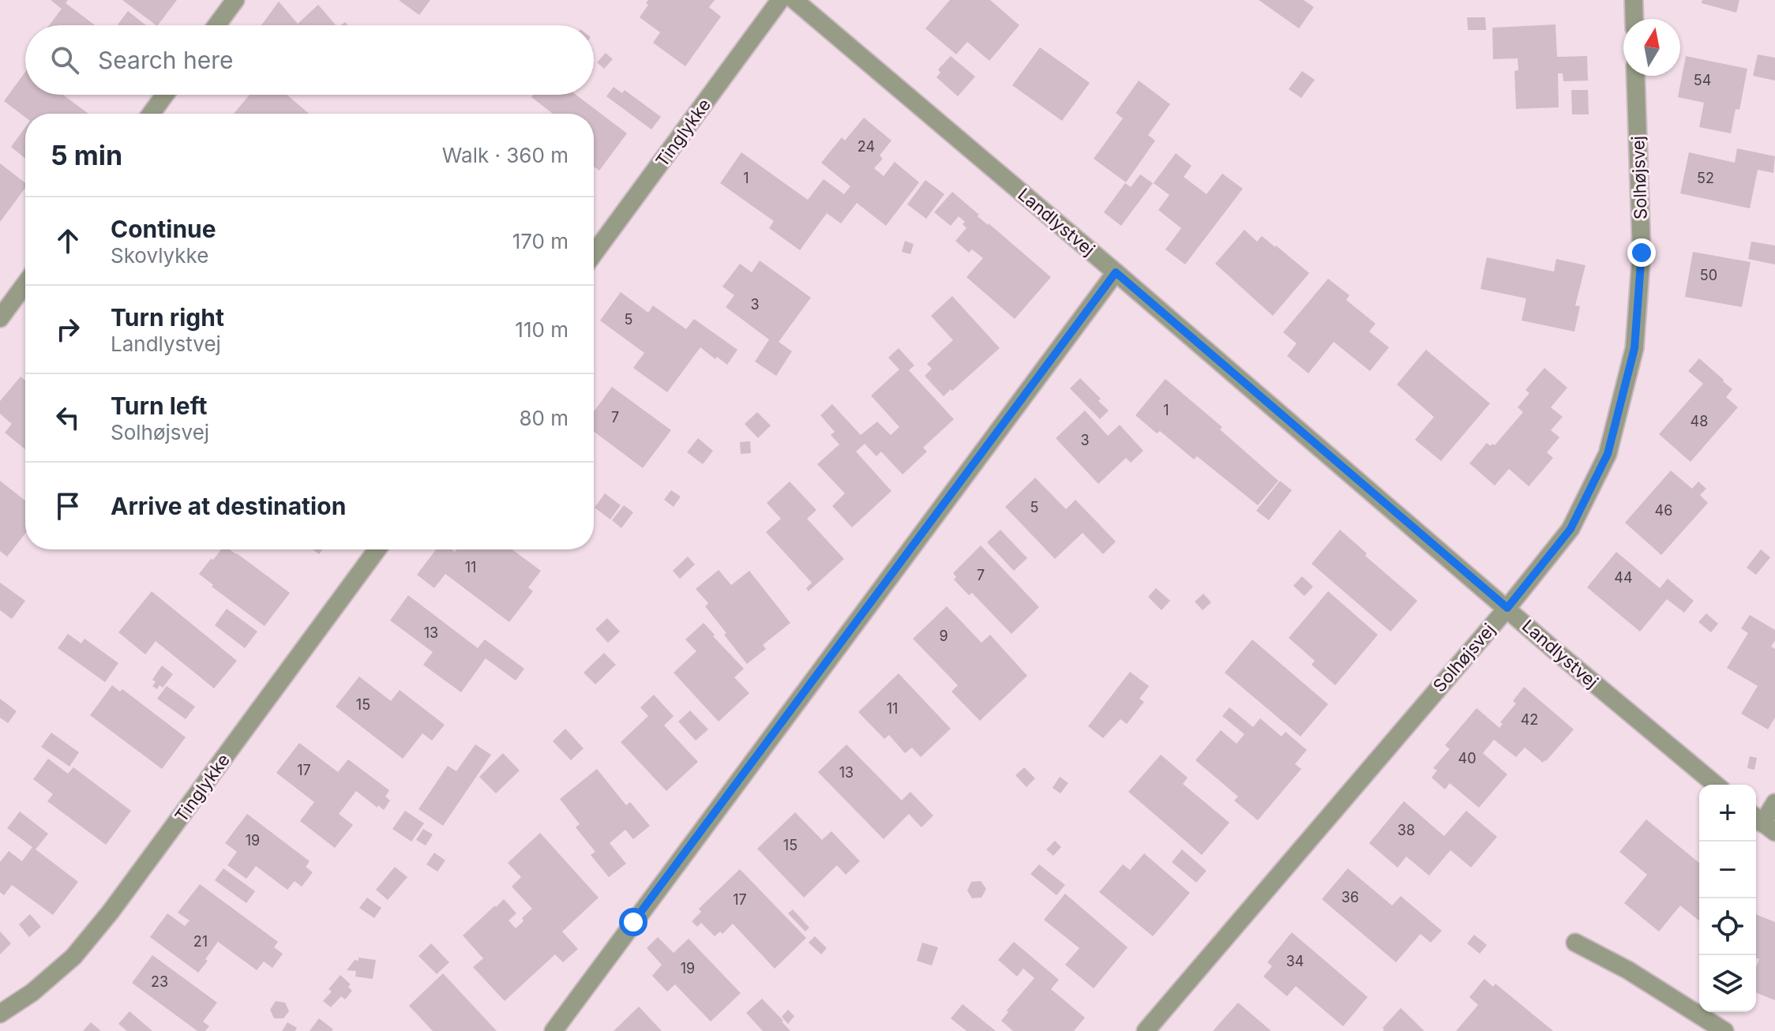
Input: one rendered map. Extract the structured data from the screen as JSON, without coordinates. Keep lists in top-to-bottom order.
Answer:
{
  "streets": {
    "street": ["Tinglykke", "Solhøjsvej", "Landlystvej"]
  },
  "crossings": [
    ["Solhøjsvej", "Landlystvej"]
  ],
  "house_numbers": [
    "54",
    "24",
    "1",
    "52",
    "50",
    "3",
    "5",
    "1",
    "7",
    "48",
    "3",
    "5",
    "46",
    "11",
    "7",
    "44",
    "13",
    "9",
    "15",
    "11",
    "42",
    "40",
    "17",
    "13",
    "38",
    "19",
    "15",
    "36",
    "17",
    "21",
    "34",
    "19",
    "23"
  ],
  "north": "top",
  "page": {
    "search": "Search here",
    "heading": ["5 min", "Walk · 360 m"],
    "list": [
      ["Continue", "Skovlykke", "170 m"],
      ["Turn right", "Landlystvej", "110 m"],
      ["Turn left", "Solhøjsvej", "80 m"],
      "Arrive at destination"
    ],
    "map_buttons": ["+", "−"]
  }
}
